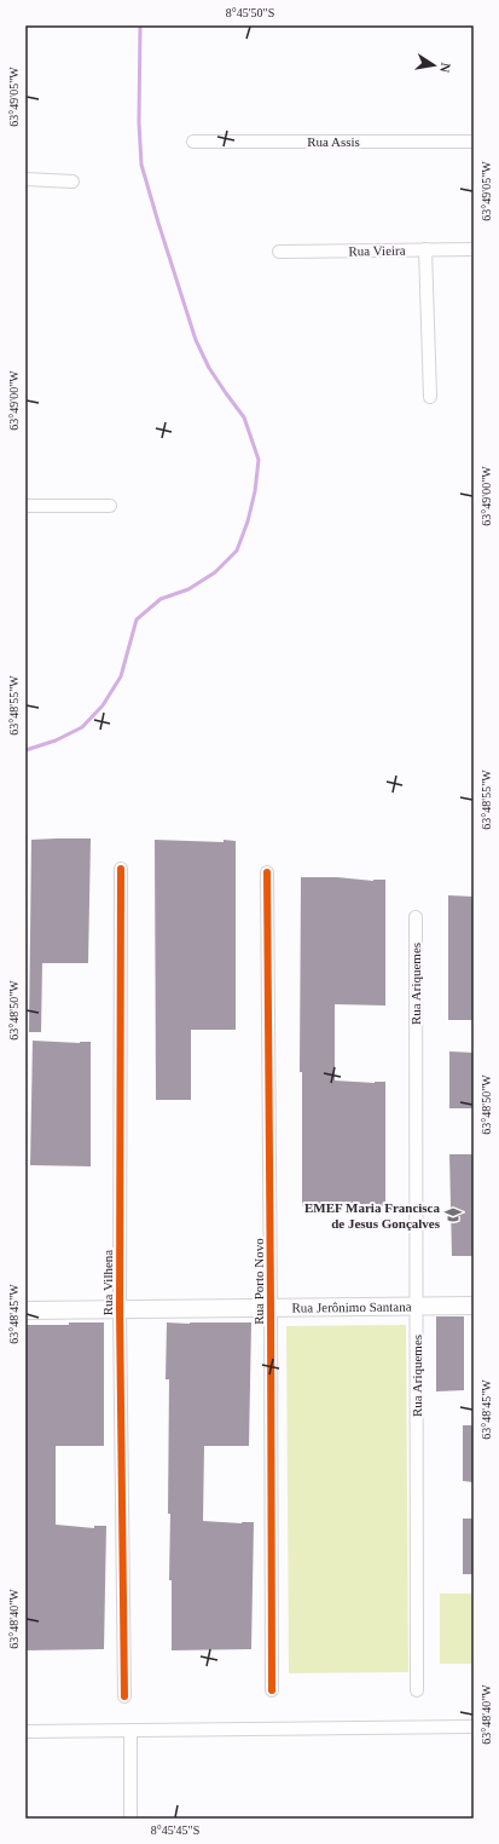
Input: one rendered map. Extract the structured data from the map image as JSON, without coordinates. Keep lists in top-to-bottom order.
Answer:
{
  "streets": {
    "street": [
      "Rua Assis",
      "Rua Vieira",
      "Rua Ariquemes",
      "Rua Porto Novo",
      "Rua Vilhena",
      "Rua Jerônimo Santana"
    ]
  },
  "crossings": [
    ["Rua Ariquemes", "Rua Jerônimo Santana"],
    ["Rua Porto Novo", "Rua Jerônimo Santana"],
    ["Rua Vilhena", "Rua Jerônimo Santana"]
  ],
  "places": {
    "school or university": ["EMEF Maria Francisca de Jesus Gonçalves"]
  },
  "north": "right",
  "coordinates": [
    "8°45'50\"S",
    "63°49'05\"W",
    "63°49'00\"W",
    "63°48'55\"W",
    "63°48'50\"W",
    "63°48'45\"W",
    "63°48'40\"W",
    "8°45'45\"S"
  ]
}
